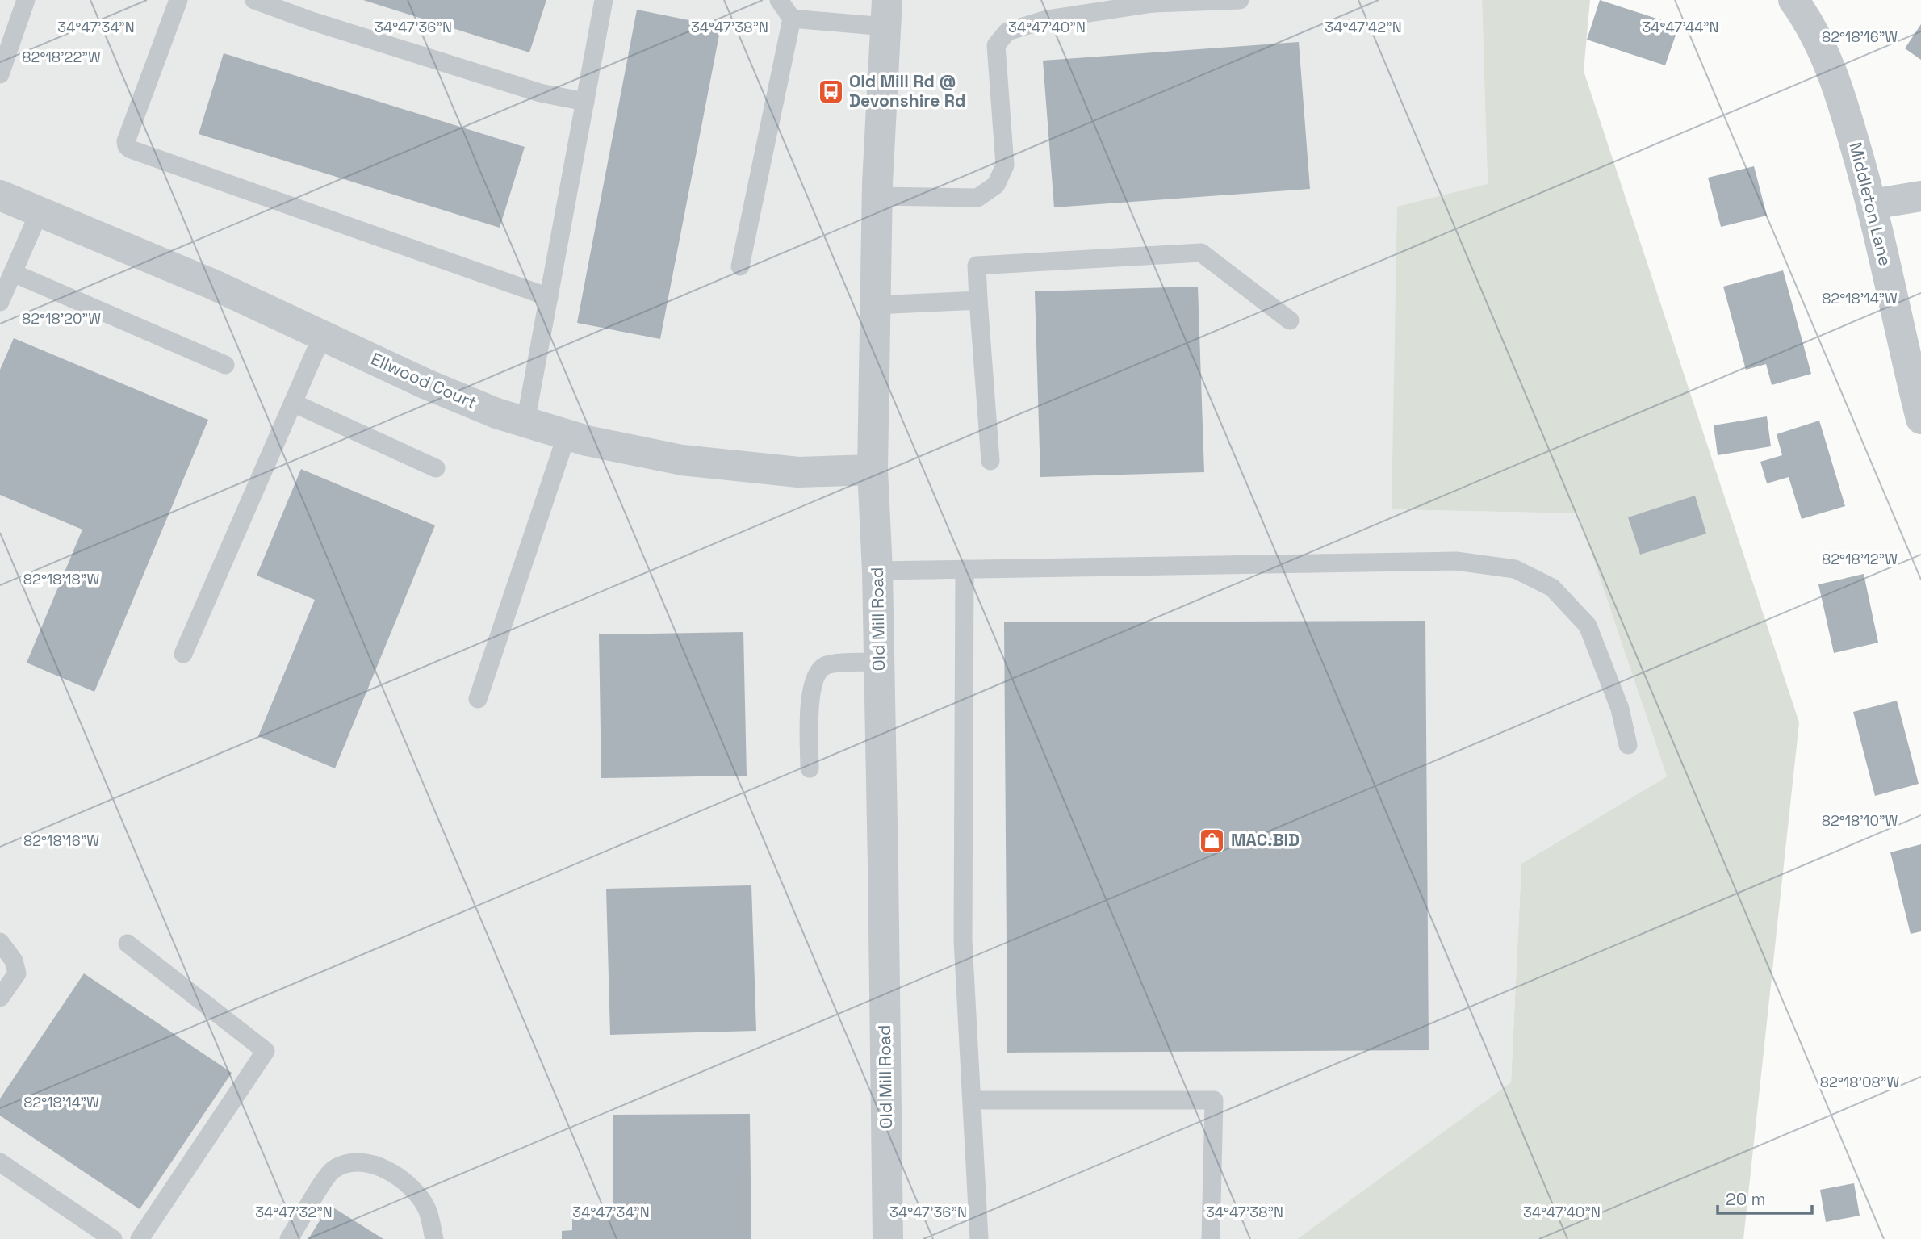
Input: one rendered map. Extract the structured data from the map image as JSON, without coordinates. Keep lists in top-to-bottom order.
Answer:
{
  "streets": {
    "street": ["Middleton Lane", "Ellwood Court", "Old Mill Road"]
  },
  "crossings": [
    ["Ellwood Court", "Old Mill Road"]
  ],
  "places": {
    "bus stop": ["Old Mill Rd @ Devonshire Rd"],
    "shop": ["MAC.BID"]
  },
  "scale_bar": "20 m",
  "coordinates": [
    "34°47'34\"N",
    "34°47'36\"N",
    "34°47'38\"N",
    "34°47'40\"N",
    "34°47'42\"N",
    "34°47'44\"N",
    "82°18'16\"W",
    "82°18'22\"W",
    "82°18'14\"W",
    "82°18'20\"W",
    "82°18'12\"W",
    "82°18'18\"W",
    "82°18'10\"W",
    "82°18'08\"W",
    "34°47'32\"N"
  ]
}
